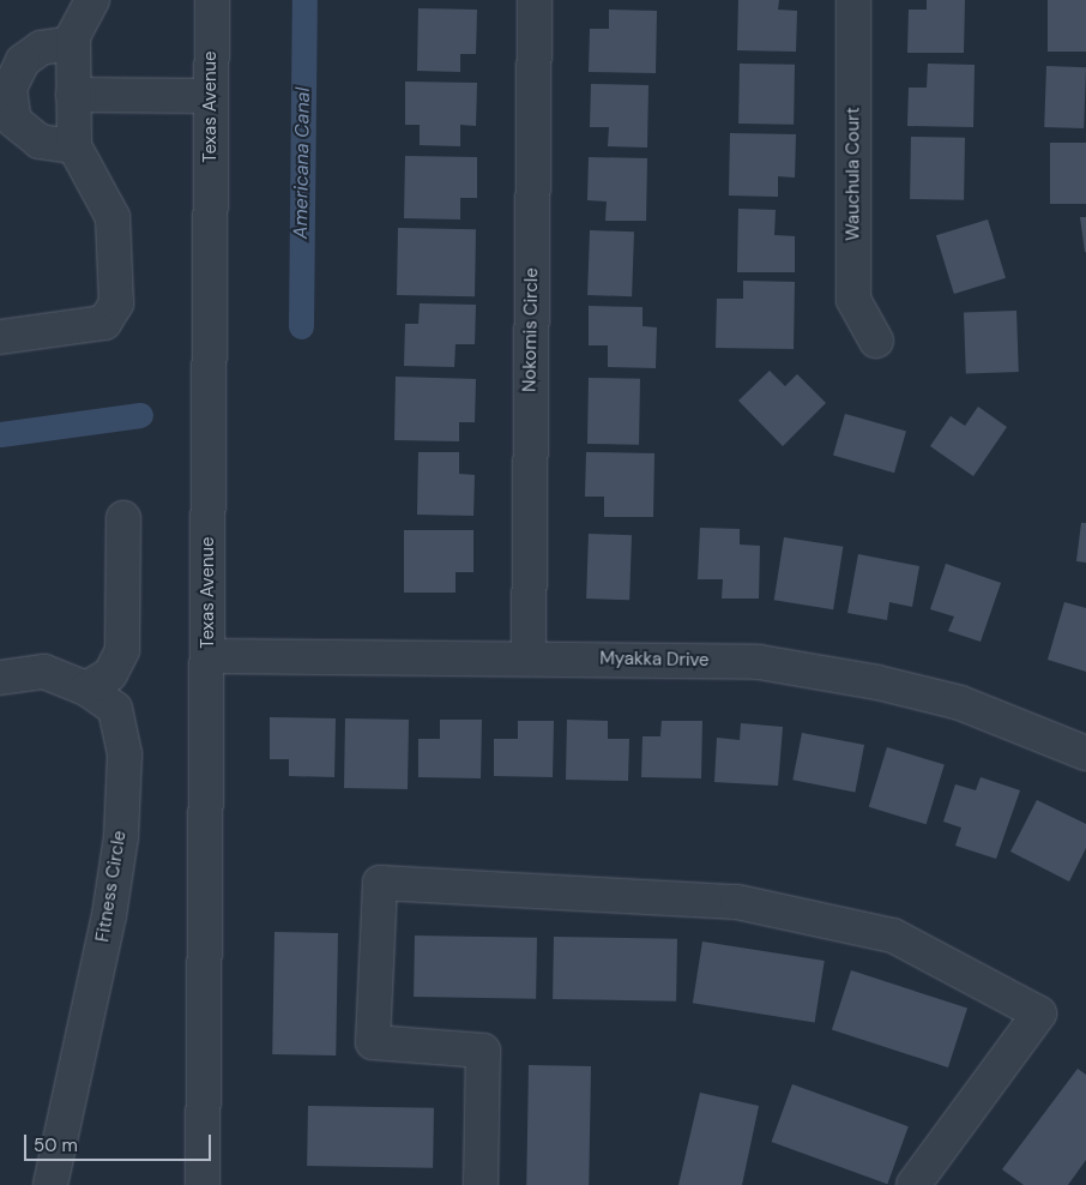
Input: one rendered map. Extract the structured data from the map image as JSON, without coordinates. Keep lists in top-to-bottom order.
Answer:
{
  "streets": {
    "street": [
      "Texas Avenue",
      "Wauchula Court",
      "Nokomis Circle",
      "Myakka Drive",
      "Fitness Circle"
    ]
  },
  "crossings": [
    ["Texas Avenue", "Myakka Drive"],
    ["Nokomis Circle", "Myakka Drive"]
  ],
  "water": ["Americana Canal"],
  "scale_bar": "50 m"
}
